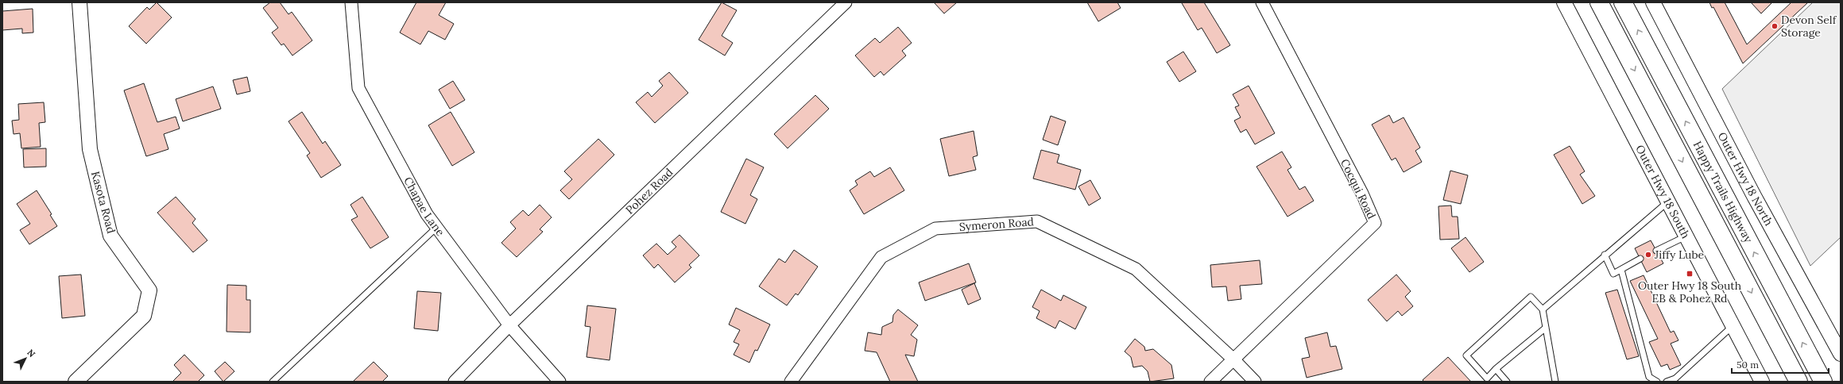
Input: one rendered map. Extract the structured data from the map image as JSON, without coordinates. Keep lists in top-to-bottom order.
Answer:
{
  "streets": {
    "main road": ["Happy Trails Highway"],
    "street": [
      "Outer Hwy 18 North",
      "Cocqui Road",
      "Pohez Road",
      "Outer Hwy 18 South",
      "Kasota Road",
      "Chapae Lane",
      "Symeron Road"
    ]
  },
  "crossings": [
    ["Cocqui Road", "Symeron Road"],
    ["Pohez Road", "Chapae Lane"]
  ],
  "places": {
    "other": ["Devon Self Storage", "Jiffy Lube"],
    "transit": ["Outer Hwy 18 South EB & Pohez Rd"]
  },
  "scale_bar": "50 m",
  "north": "top right"
}
